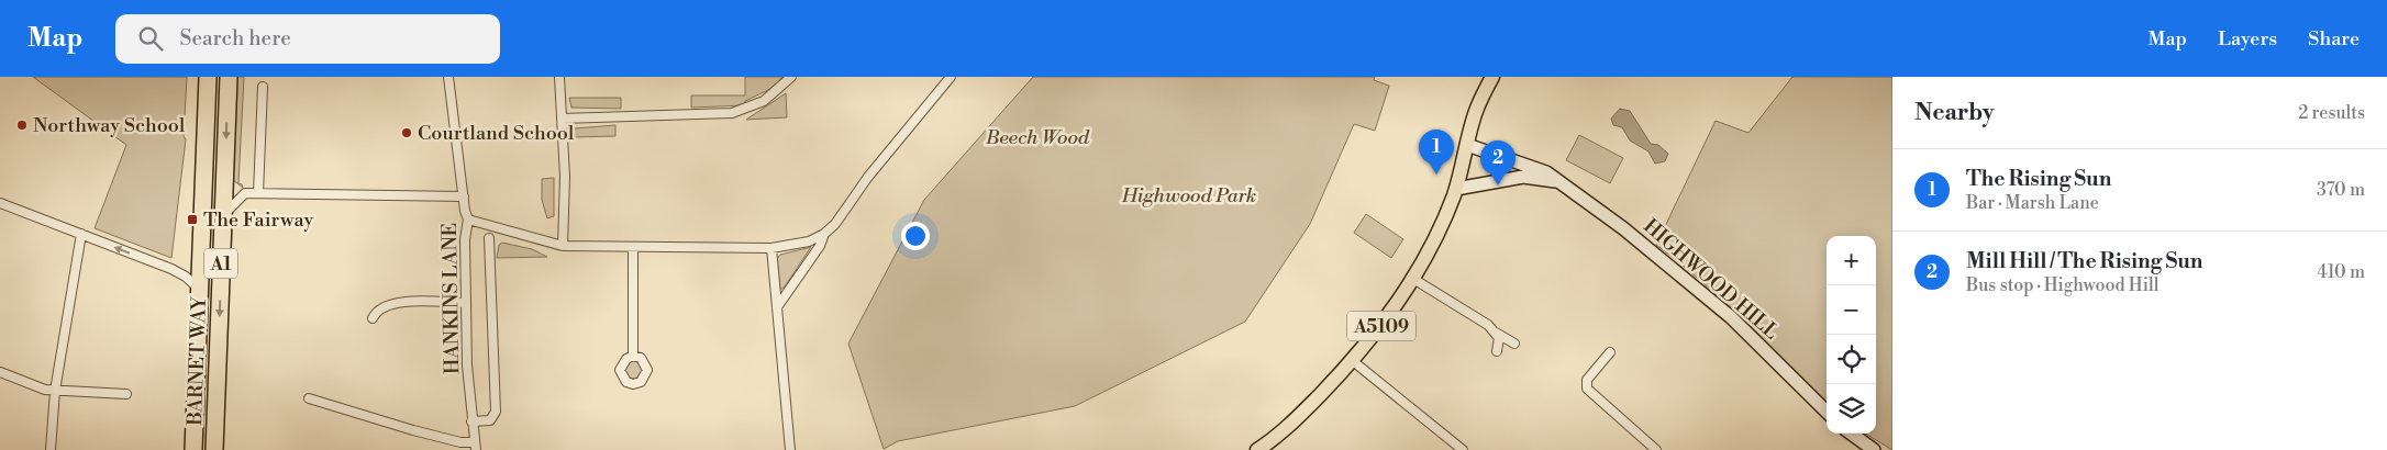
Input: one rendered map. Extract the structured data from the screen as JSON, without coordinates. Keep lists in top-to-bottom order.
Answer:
{
  "streets": {
    "highway": ["A1", "BARNET WAY"],
    "main road": ["HIGHWOOD HILL", "A5109"],
    "street": ["HANKINS LANE"]
  },
  "crossings": [
    ["HIGHWOOD HILL", "A5109"]
  ],
  "parks": ["Beech Wood", "Highwood Park"],
  "places": {
    "other": ["Northway School", "Courtland School"],
    "transit": ["The Fairway"]
  },
  "page": {
    "header": "Map",
    "search": "Search here",
    "nav": ["Map", "Layers", "Share"],
    "heading": ["Nearby", "2 results"],
    "pins": ["1", "2"],
    "list": [
      {
        "mark": "1",
        "name": "The Rising Sun",
        "note": "Bar · Marsh Lane",
        "value": "370 m"
      },
      {
        "mark": "2",
        "name": "Mill Hill / The Rising Sun",
        "note": "Bus stop · Highwood Hill",
        "value": "410 m"
      }
    ],
    "map_buttons": ["+", "−"]
  }
}
